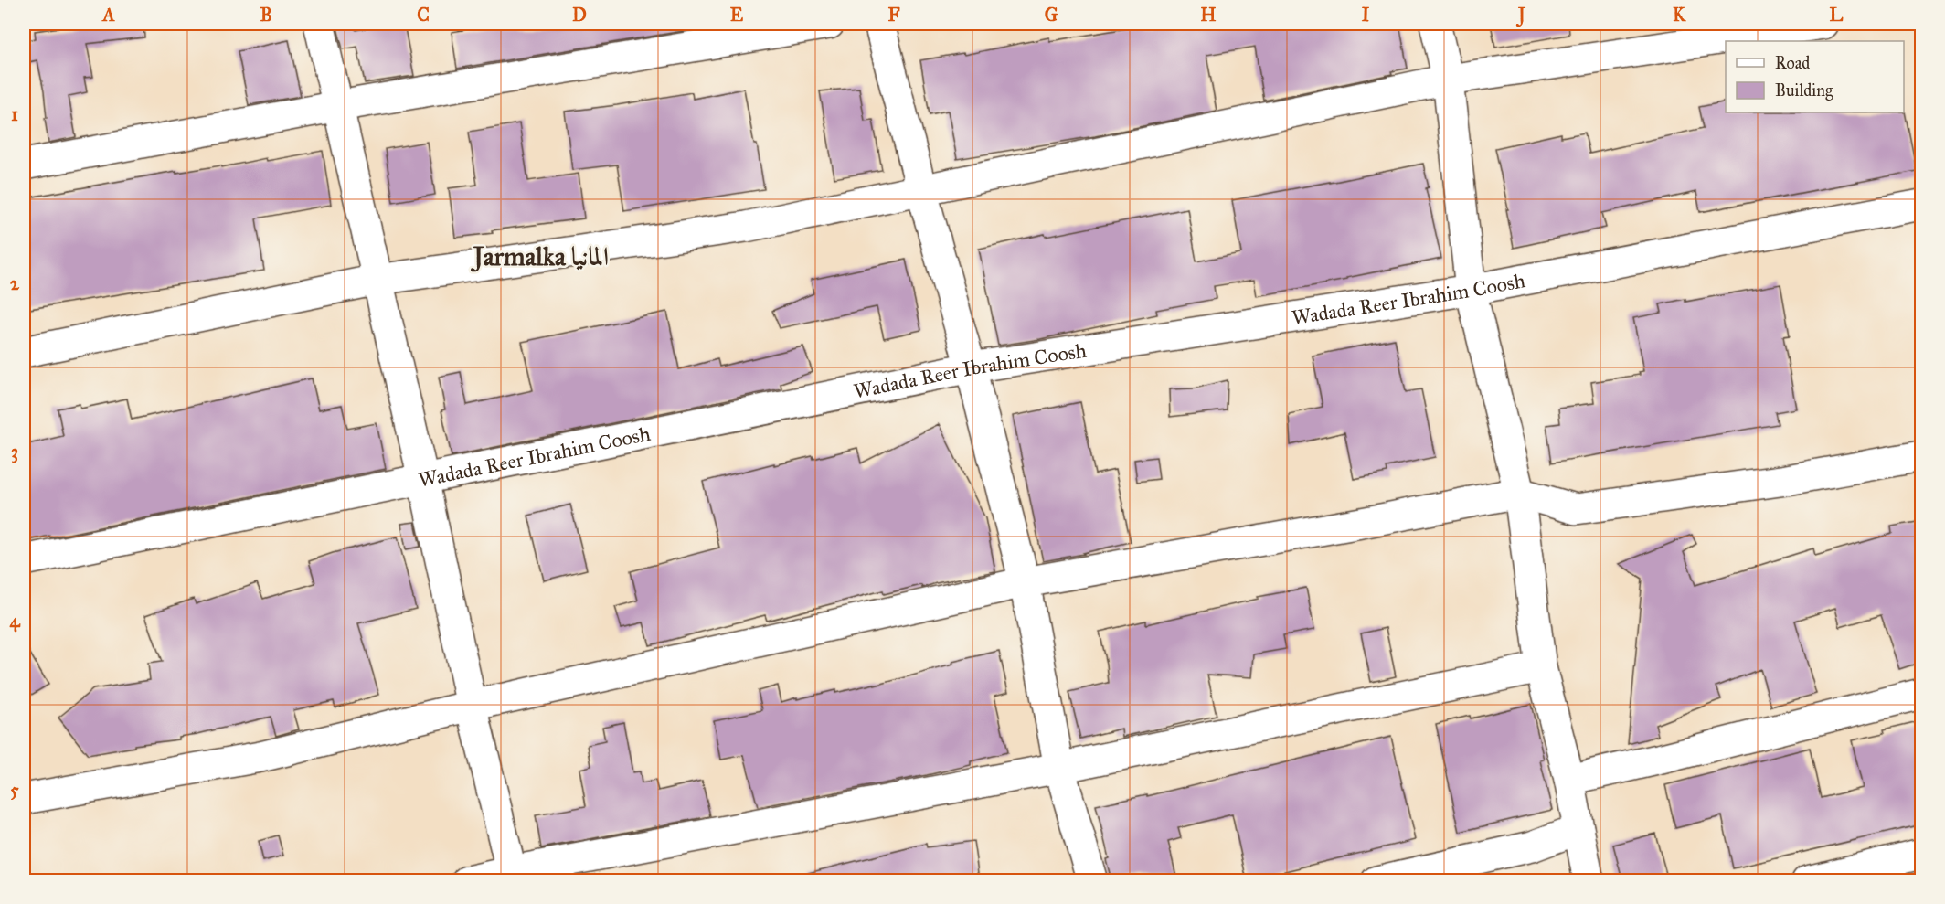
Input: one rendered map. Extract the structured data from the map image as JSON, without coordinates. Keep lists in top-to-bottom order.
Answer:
{
  "streets": {
    "street": ["Wadada Reer Ibrahim Coosh"]
  },
  "districts": ["Jarmalka المانيا"],
  "legend": ["Road", "Building"],
  "grid": {
    "columns": [
      "A",
      "B",
      "C",
      "D",
      "E",
      "F",
      "G",
      "H",
      "I",
      "J",
      "K",
      "L"
    ],
    "rows": [
      "1",
      "2",
      "3",
      "4",
      "5"
    ]
  }
}
